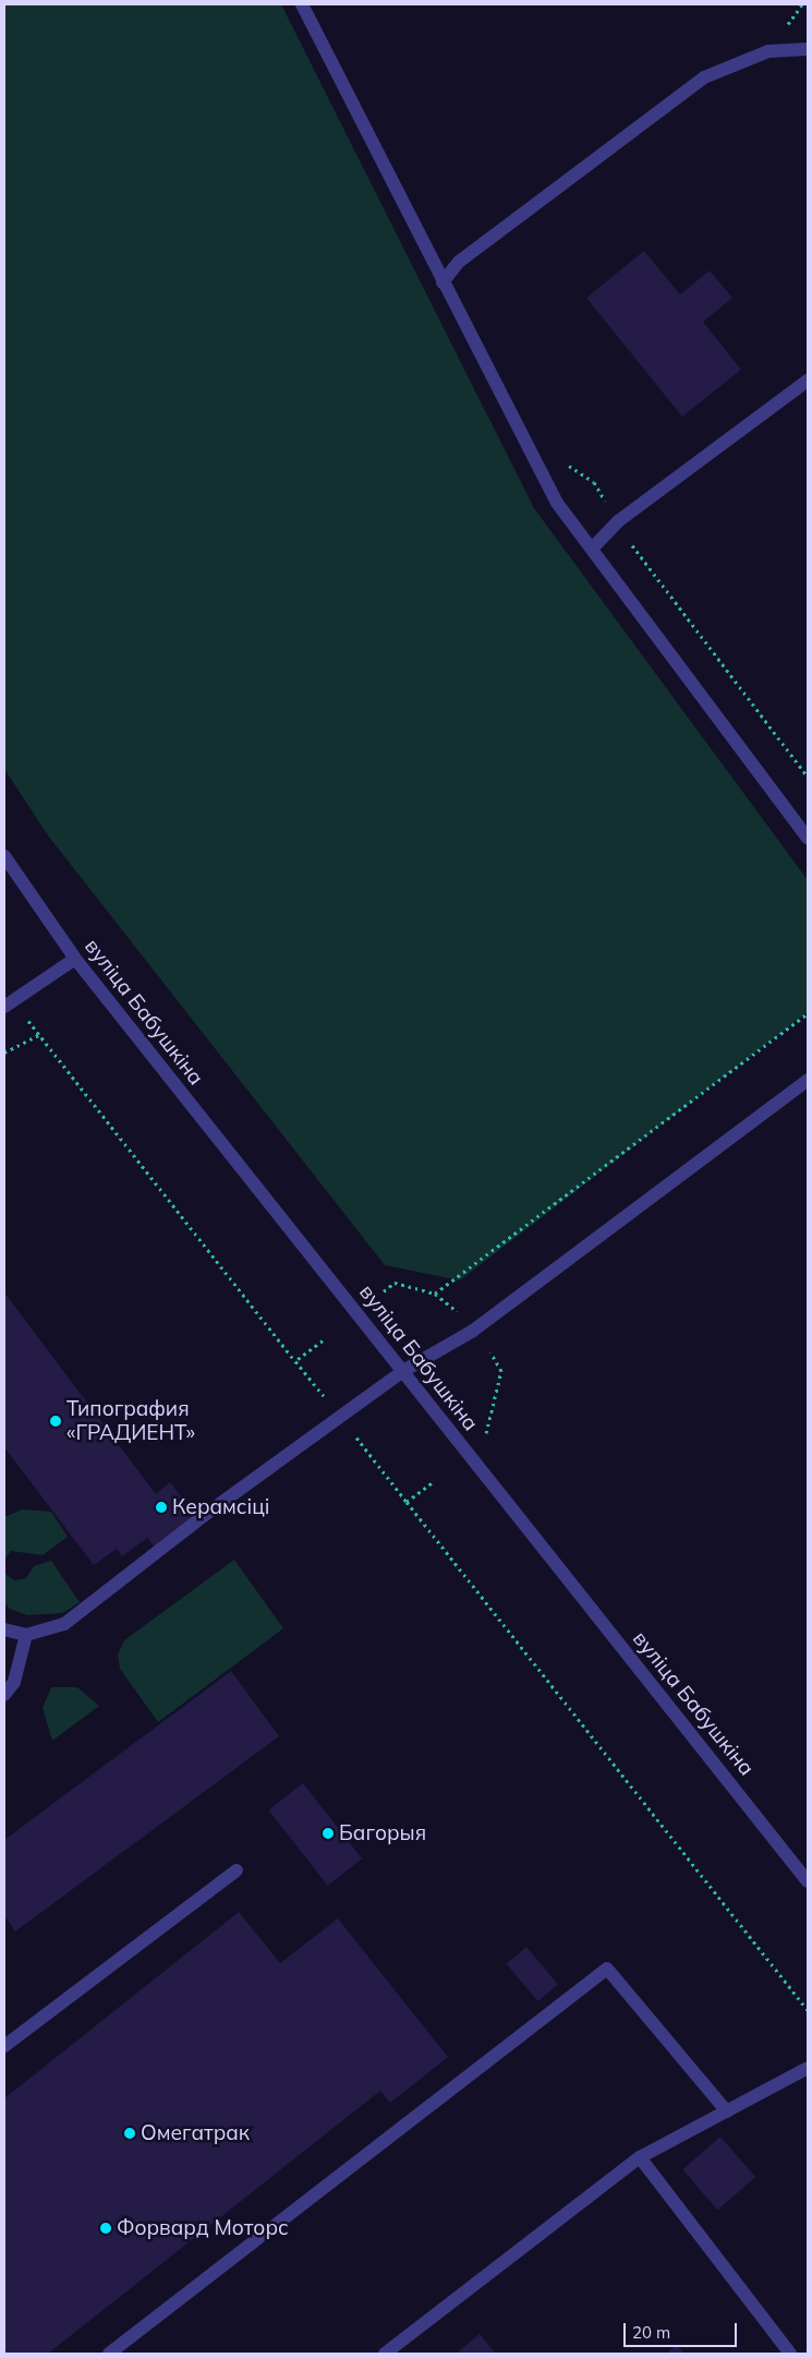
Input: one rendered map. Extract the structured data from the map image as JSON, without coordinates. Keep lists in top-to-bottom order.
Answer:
{
  "streets": {
    "street": ["вуліца Бабушкіна"]
  },
  "places": [
    "Типография «ГРАДИЕНТ»",
    "Керамсіці",
    "Багорыя",
    "Омегатрак",
    "Форвард Моторс"
  ],
  "scale_bar": "20 m"
}
